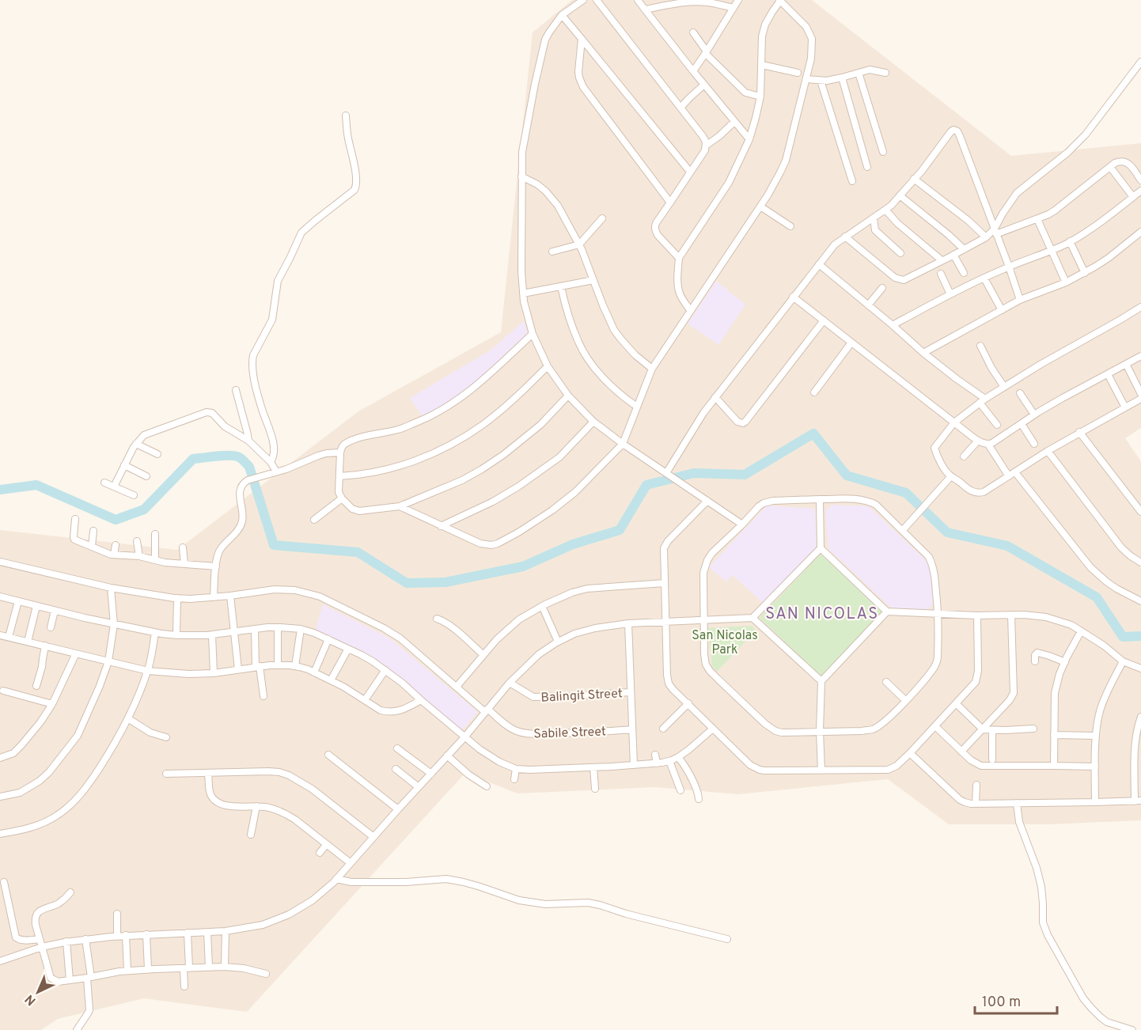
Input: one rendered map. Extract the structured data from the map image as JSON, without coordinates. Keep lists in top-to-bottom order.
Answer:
{
  "streets": {
    "street": ["Balingit Street", "Sabile Street"]
  },
  "districts": ["SAN NICOLAS"],
  "parks": ["San Nicolas Park"],
  "scale_bar": "100 m",
  "north": "bottom left"
}
